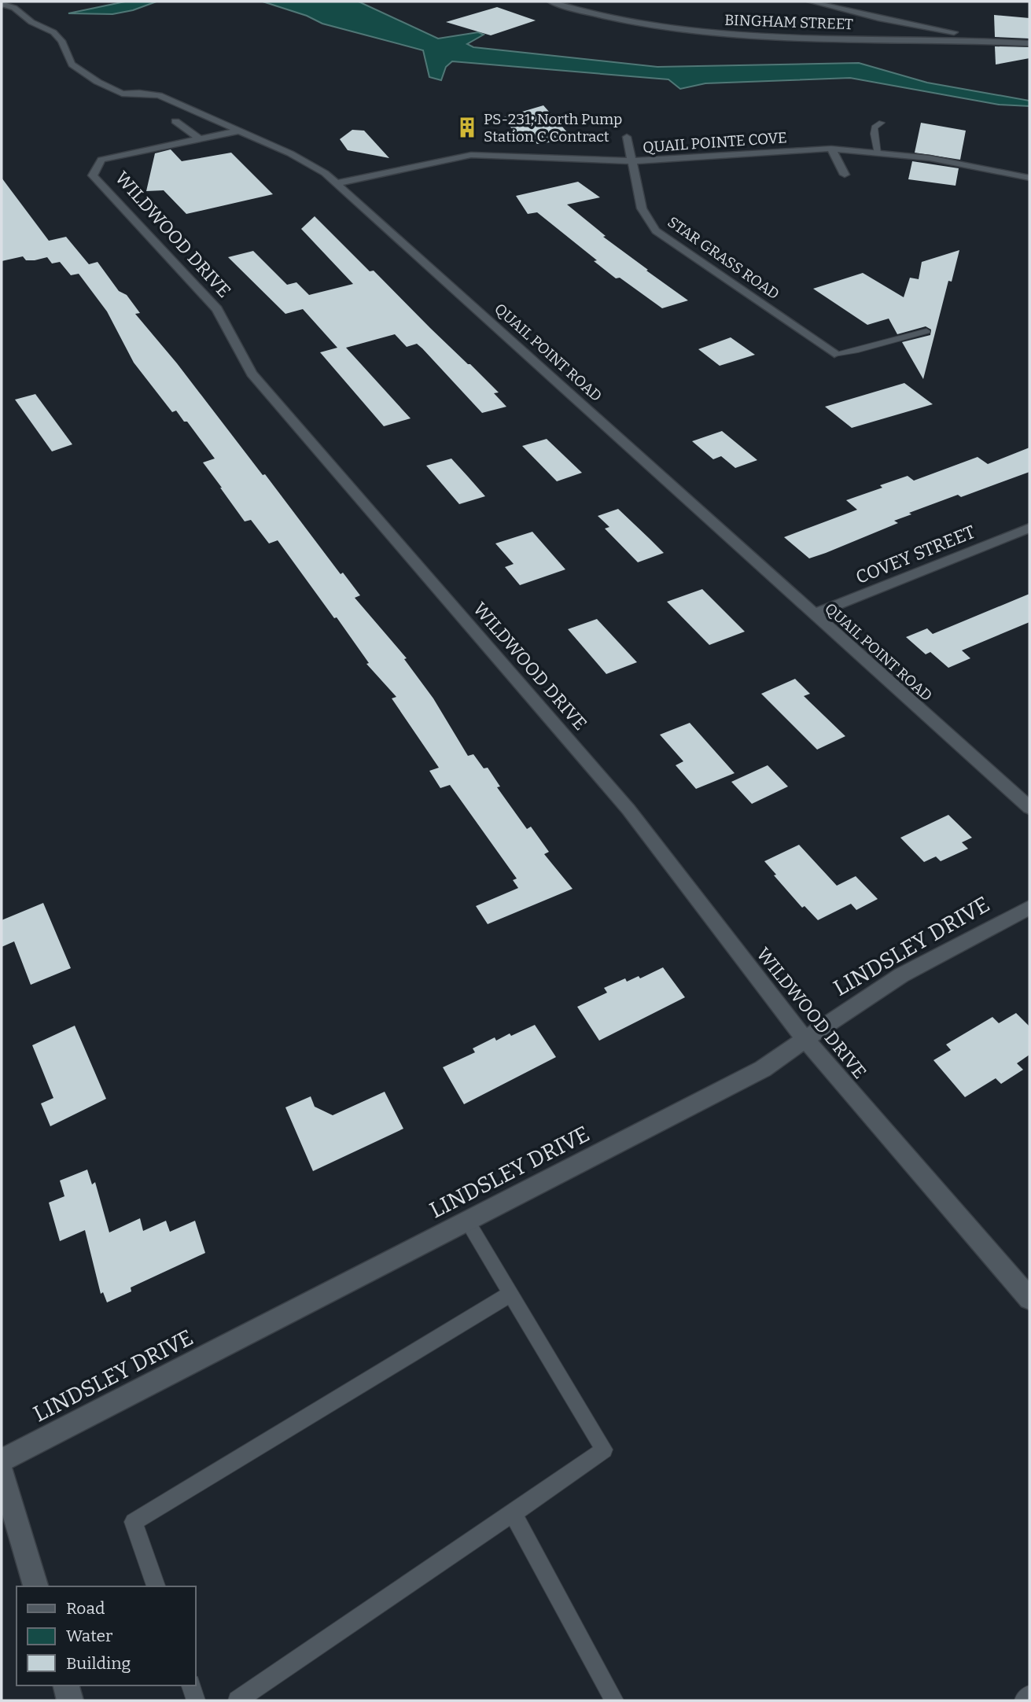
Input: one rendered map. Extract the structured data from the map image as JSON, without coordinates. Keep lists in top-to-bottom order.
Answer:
{
  "streets": {
    "street": [
      "BINGHAM STREET",
      "QUAIL POINTE COVE",
      "WILDWOOD DRIVE",
      "STAR GRASS ROAD",
      "QUAIL POINT ROAD",
      "COVEY STREET",
      "LINDSLEY DRIVE"
    ]
  },
  "crossings": [
    ["QUAIL POINTE COVE", "STAR GRASS ROAD"],
    ["QUAIL POINTE COVE", "QUAIL POINT ROAD"],
    ["WILDWOOD DRIVE", "LINDSLEY DRIVE"],
    ["QUAIL POINT ROAD", "COVEY STREET"]
  ],
  "places": {
    "building": ["PS-231; North Pump Station C Contract"]
  },
  "legend": ["Road", "Water", "Building"]
}
